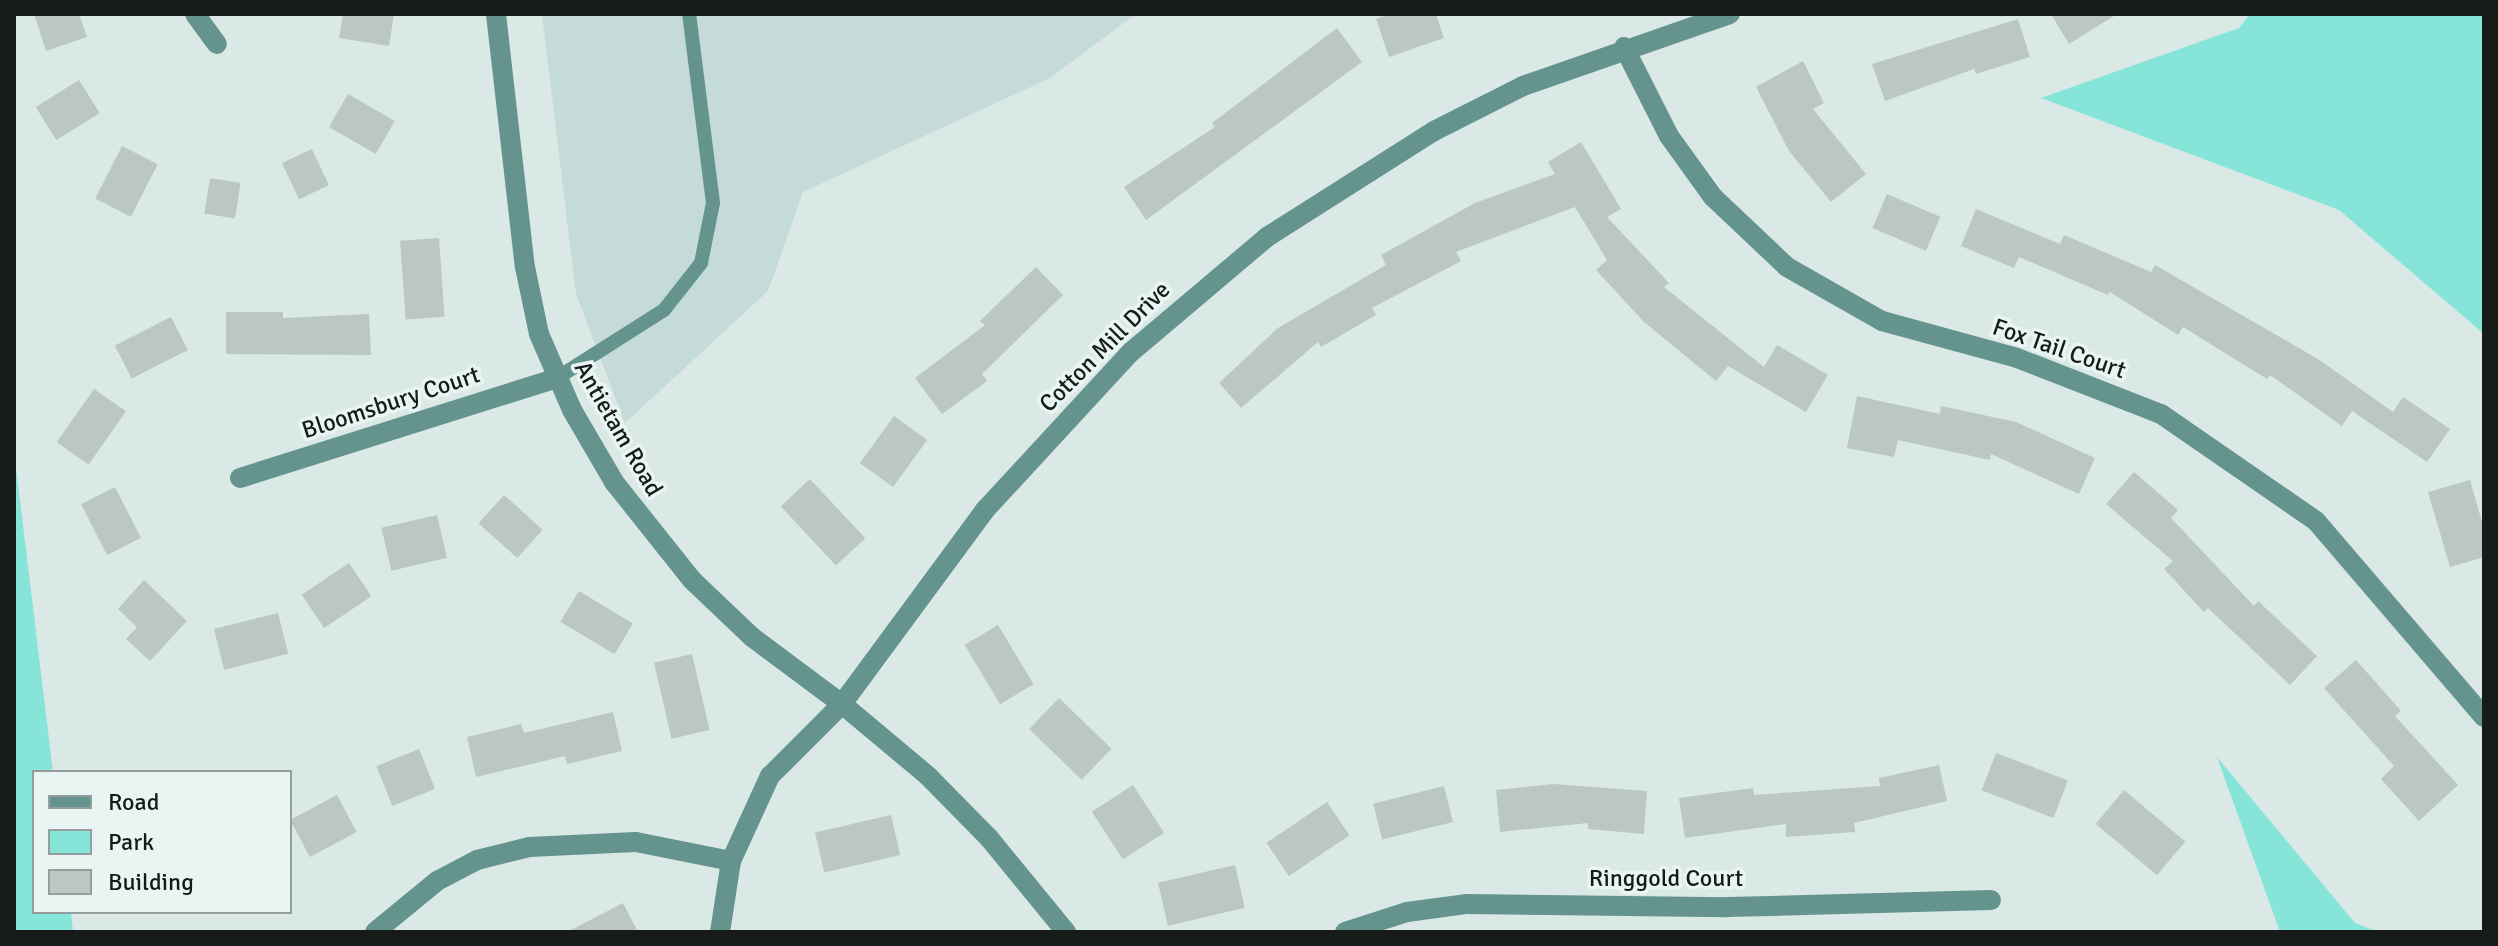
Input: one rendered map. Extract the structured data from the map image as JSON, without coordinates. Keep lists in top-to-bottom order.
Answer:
{
  "streets": {
    "street": [
      "Cotton Mill Drive",
      "Fox Tail Court",
      "Bloomsbury Court",
      "Antietam Road",
      "Ringgold Court"
    ]
  },
  "crossings": [
    ["Cotton Mill Drive", "Fox Tail Court"],
    ["Cotton Mill Drive", "Antietam Road"],
    ["Bloomsbury Court", "Antietam Road"]
  ],
  "legend": ["Road", "Park", "Building"]
}
